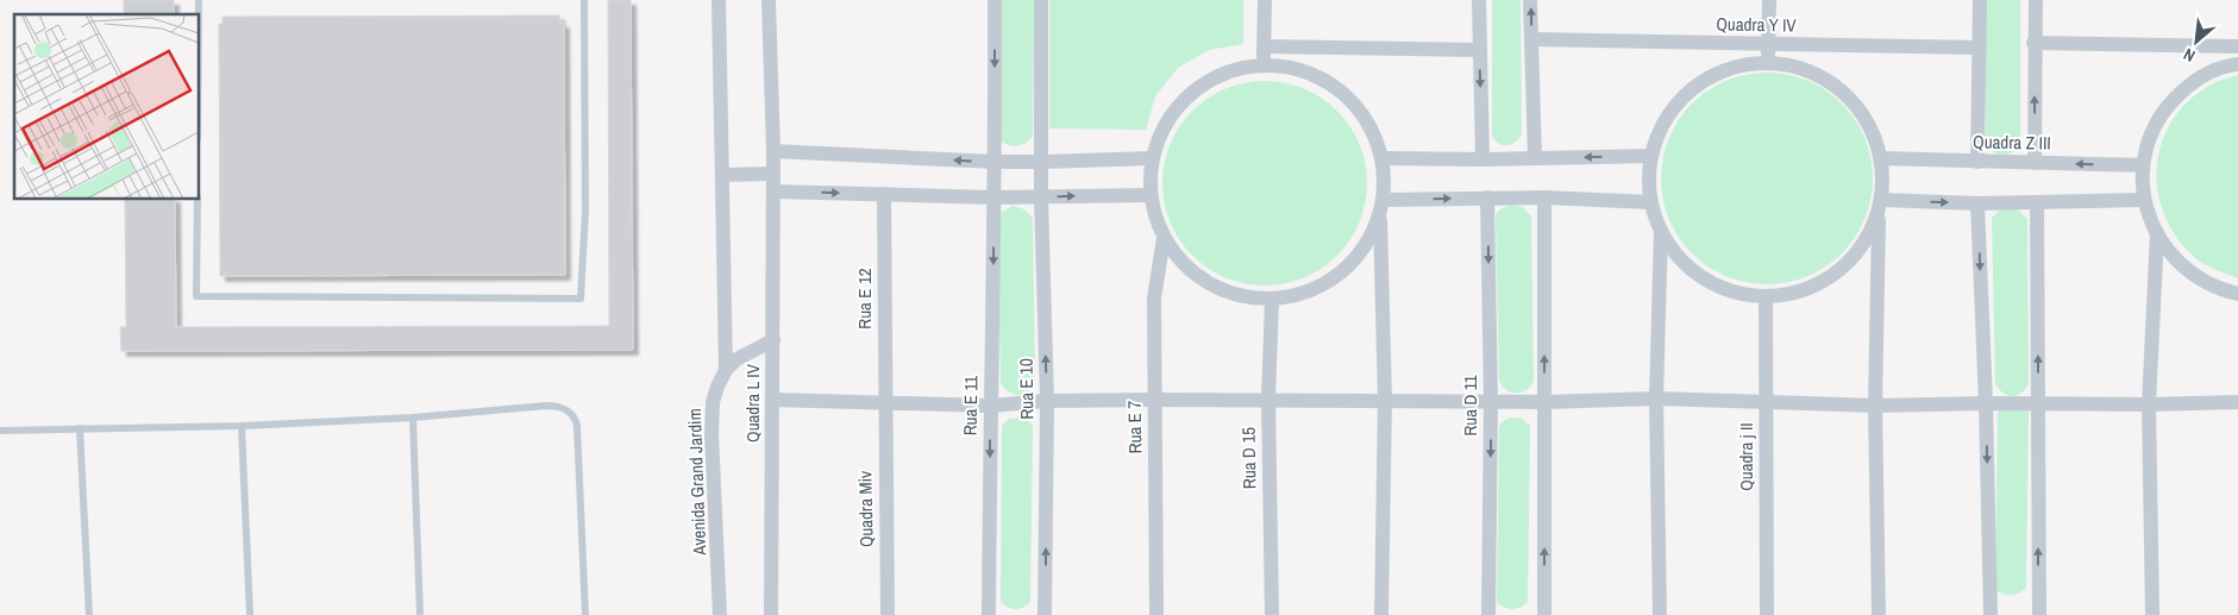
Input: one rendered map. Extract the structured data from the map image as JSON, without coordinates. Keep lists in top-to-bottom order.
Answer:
{
  "streets": {
    "street": [
      "Quadra Y IV",
      "Quadra Z III",
      "Rua E 12",
      "Rua E 10",
      "Quadra L IV",
      "Rua E 11",
      "Rua D 11",
      "Rua E 7",
      "Quadra j II",
      "Rua D 15",
      "Avenida Grand Jardim",
      "Quadra Miv"
    ]
  },
  "crossings": [
    ["Rua E 12", "Quadra Miv"]
  ],
  "one_way": ["Rua E 10", "Rua E 11"],
  "north": "bottom left"
}
